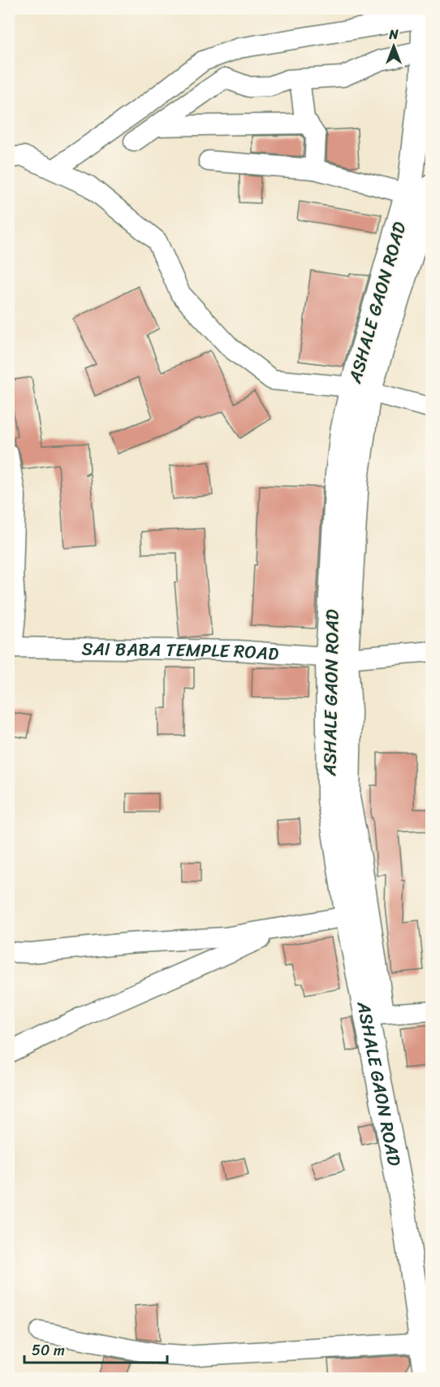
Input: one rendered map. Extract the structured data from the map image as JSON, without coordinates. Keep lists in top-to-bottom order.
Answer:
{
  "streets": {
    "street": ["ASHALE GAON ROAD", "SAI BABA TEMPLE ROAD"]
  },
  "crossings": [
    ["ASHALE GAON ROAD", "SAI BABA TEMPLE ROAD"]
  ],
  "scale_bar": "50 m",
  "north": "top"
}
